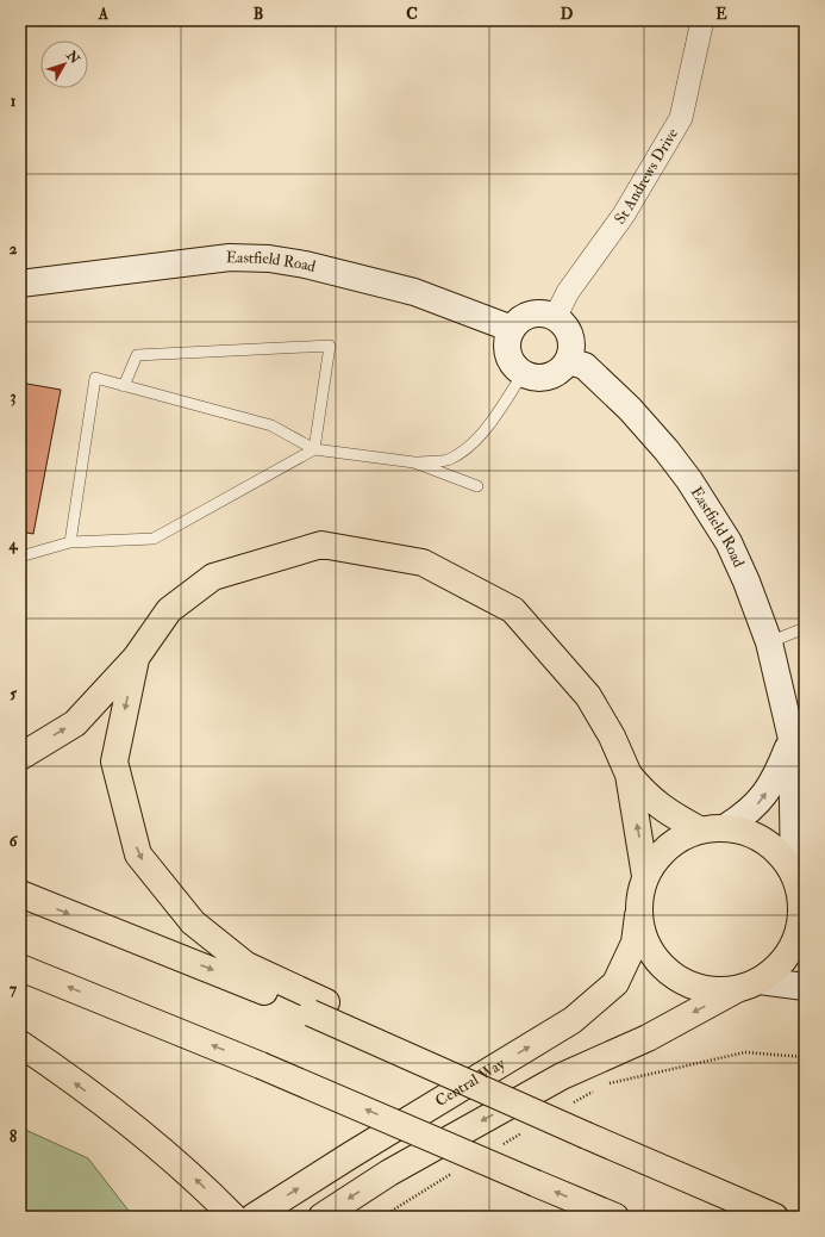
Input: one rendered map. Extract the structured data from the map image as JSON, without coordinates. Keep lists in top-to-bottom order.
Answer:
{
  "streets": {
    "main road": ["Central Way"],
    "street": ["St Andrews Drive", "Eastfield Road"]
  },
  "crossings": [
    ["St Andrews Drive", "Eastfield Road"],
    ["Eastfield Road", "Central Way"]
  ],
  "north": "top right",
  "grid": {
    "columns": [
      "A",
      "B",
      "C",
      "D",
      "E"
    ],
    "rows": [
      "1",
      "2",
      "3",
      "4",
      "5",
      "6",
      "7",
      "8"
    ]
  }
}
